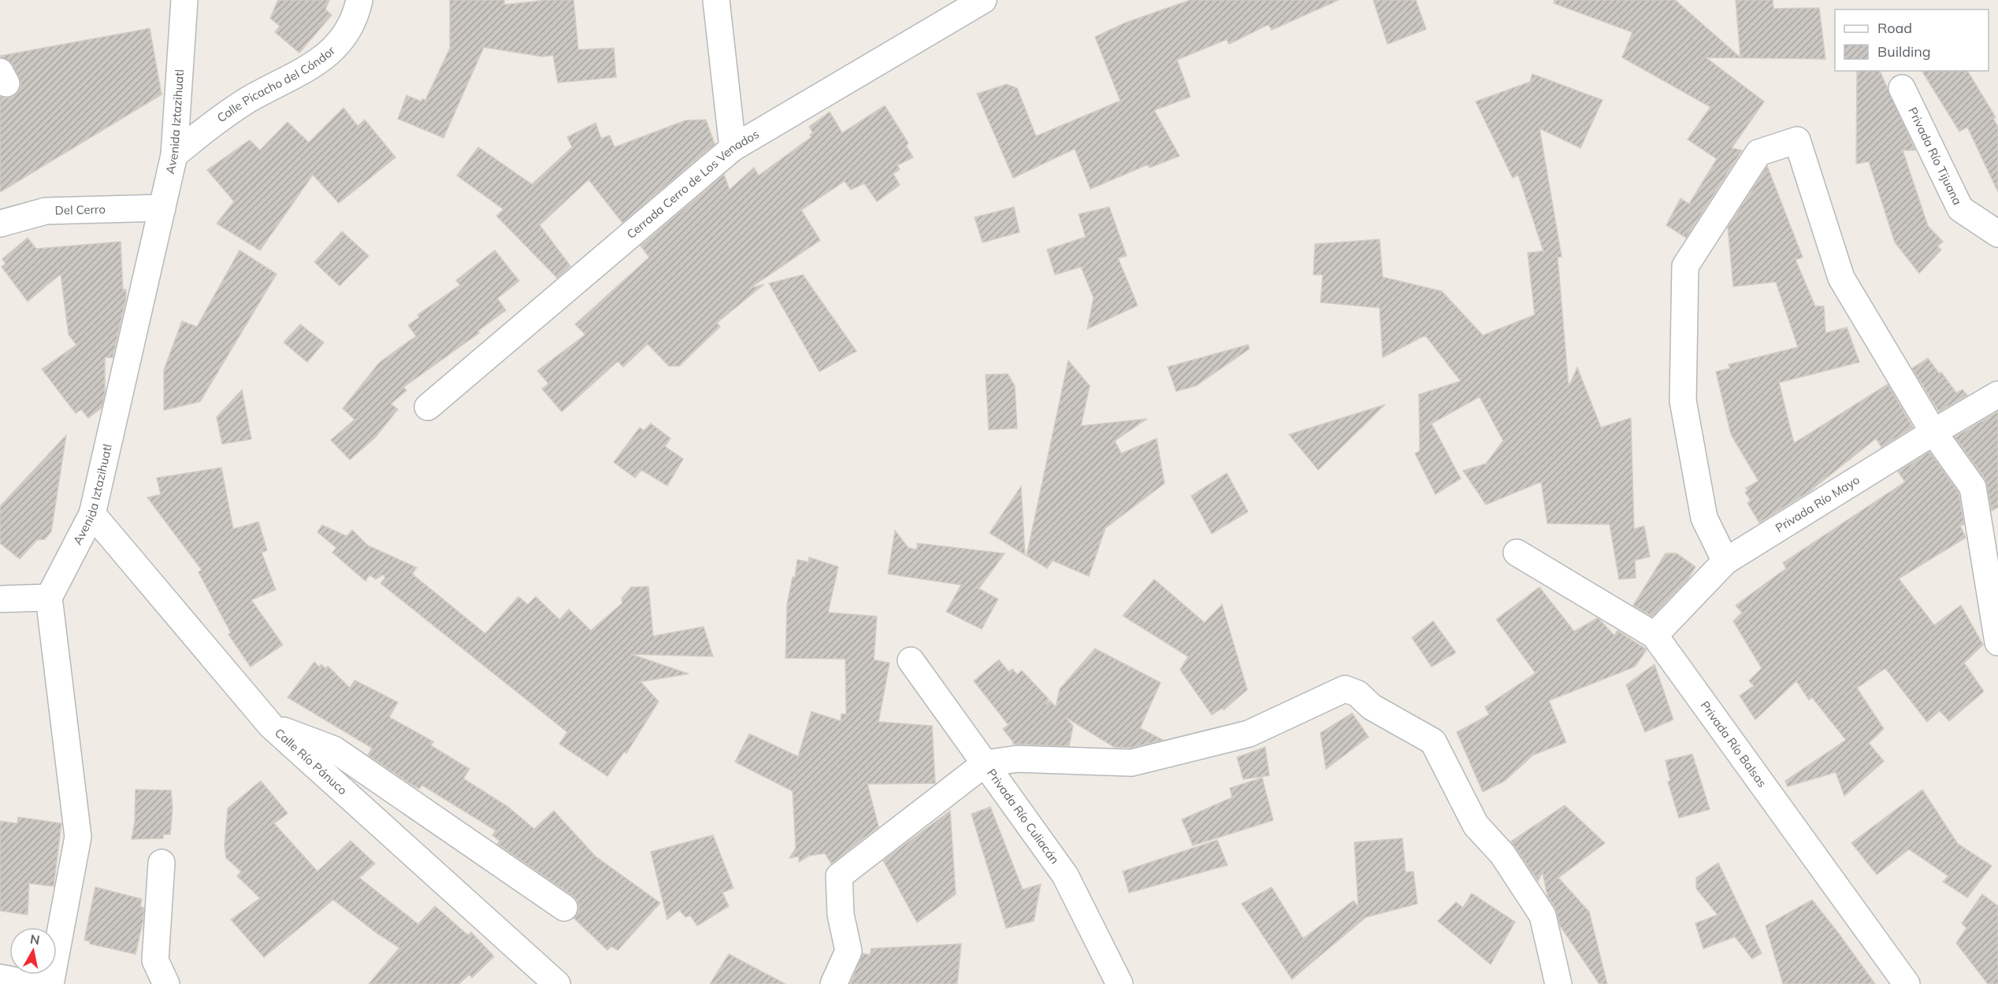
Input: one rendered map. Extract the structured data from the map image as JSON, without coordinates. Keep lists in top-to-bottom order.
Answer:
{
  "streets": {
    "street": [
      "Calle Picacho del Cóndor",
      "Avenida Iztazihuatl",
      "Privada Río Tijuana",
      "Cerrada Cerro de Los Venados",
      "Del Cerro",
      "Privada Río Mayo",
      "Privada Río Balsas",
      "Calle Río Pánuco",
      "Privada Río Culiacán"
    ]
  },
  "crossings": [
    ["Calle Picacho del Cóndor", "Avenida Iztazihuatl"],
    ["Avenida Iztazihuatl", "Del Cerro"],
    ["Avenida Iztazihuatl", "Calle Río Pánuco"],
    ["Privada Río Mayo", "Privada Río Balsas"]
  ],
  "legend": ["Road", "Building"],
  "north": "top"
}
